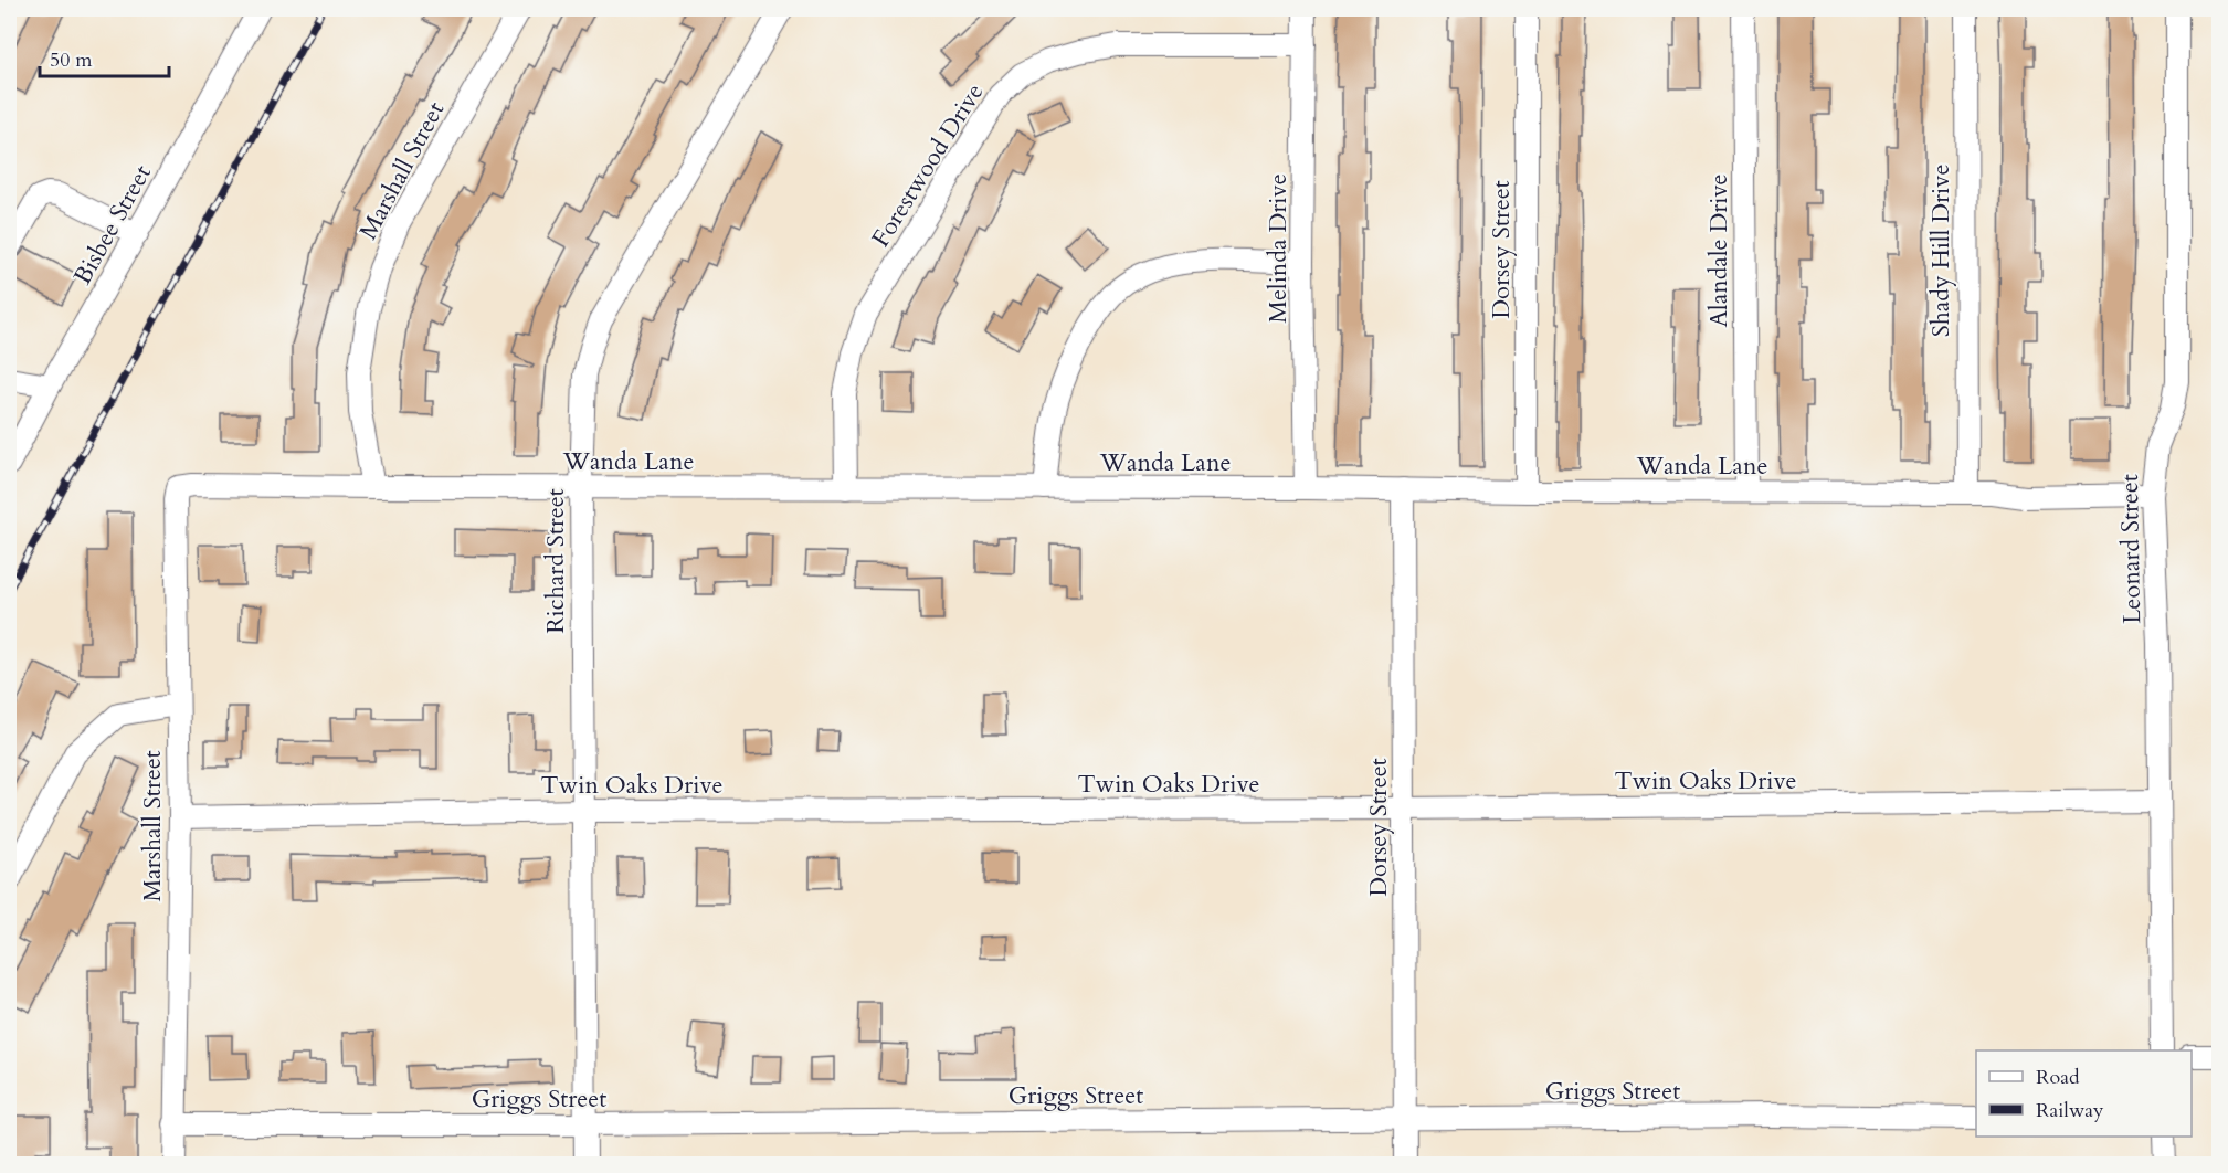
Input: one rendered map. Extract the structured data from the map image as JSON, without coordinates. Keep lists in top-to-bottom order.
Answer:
{
  "streets": {
    "street": [
      "Forestwood Drive",
      "Marshall Street",
      "Bisbee Street",
      "Melinda Drive",
      "Dorsey Street",
      "Alandale Drive",
      "Shady Hill Drive",
      "Wanda Lane",
      "Leonard Street",
      "Richard Street",
      "Twin Oaks Drive",
      "Griggs Street"
    ]
  },
  "crossings": [
    ["Forestwood Drive", "Melinda Drive"],
    ["Forestwood Drive", "Wanda Lane"],
    ["Marshall Street", "Wanda Lane"],
    ["Marshall Street", "Twin Oaks Drive"],
    ["Marshall Street", "Griggs Street"],
    ["Melinda Drive", "Wanda Lane"],
    ["Dorsey Street", "Wanda Lane"],
    ["Dorsey Street", "Twin Oaks Drive"],
    ["Dorsey Street", "Griggs Street"],
    ["Alandale Drive", "Wanda Lane"],
    ["Shady Hill Drive", "Wanda Lane"],
    ["Wanda Lane", "Leonard Street"],
    ["Wanda Lane", "Richard Street"],
    ["Leonard Street", "Twin Oaks Drive"],
    ["Richard Street", "Twin Oaks Drive"],
    ["Richard Street", "Griggs Street"]
  ],
  "legend": ["Road", "Railway"],
  "scale_bar": "50 m"
}
